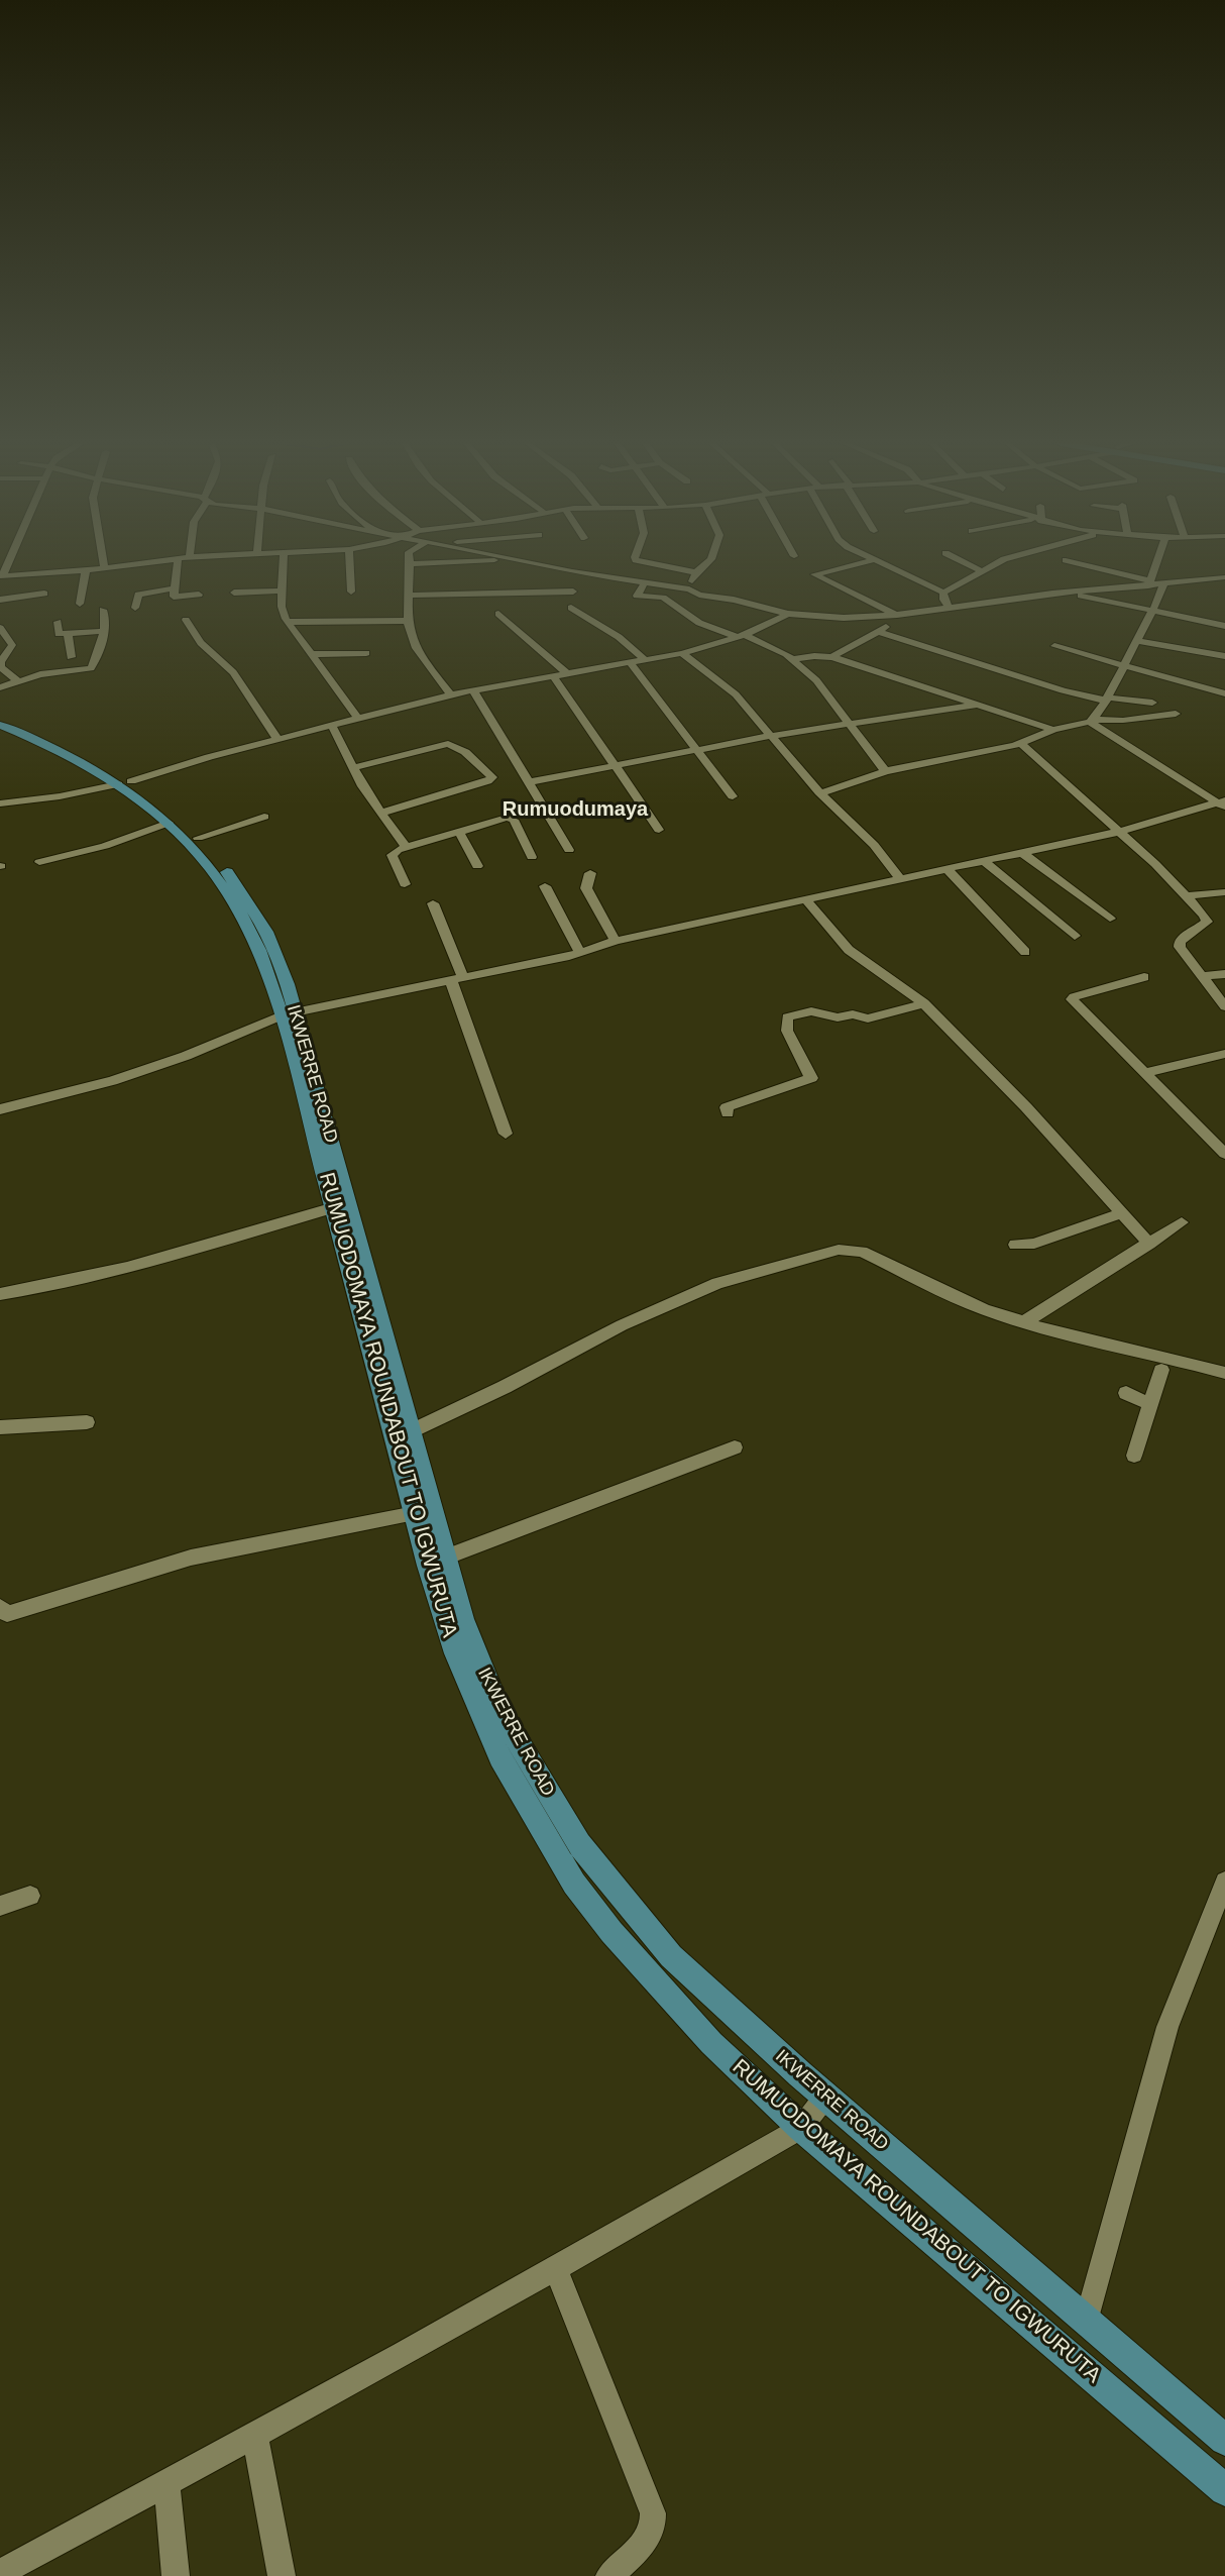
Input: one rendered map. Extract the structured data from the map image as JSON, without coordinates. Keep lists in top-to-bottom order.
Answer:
{
  "streets": {
    "main road": ["IKWERRE ROAD", "RUMUODOMAYA ROUNDABOUT TO IGWURUTA"]
  },
  "crossings": [
    ["IKWERRE ROAD", "RUMUODOMAYA ROUNDABOUT TO IGWURUTA"]
  ],
  "districts": ["Rumuodumaya"]
}
